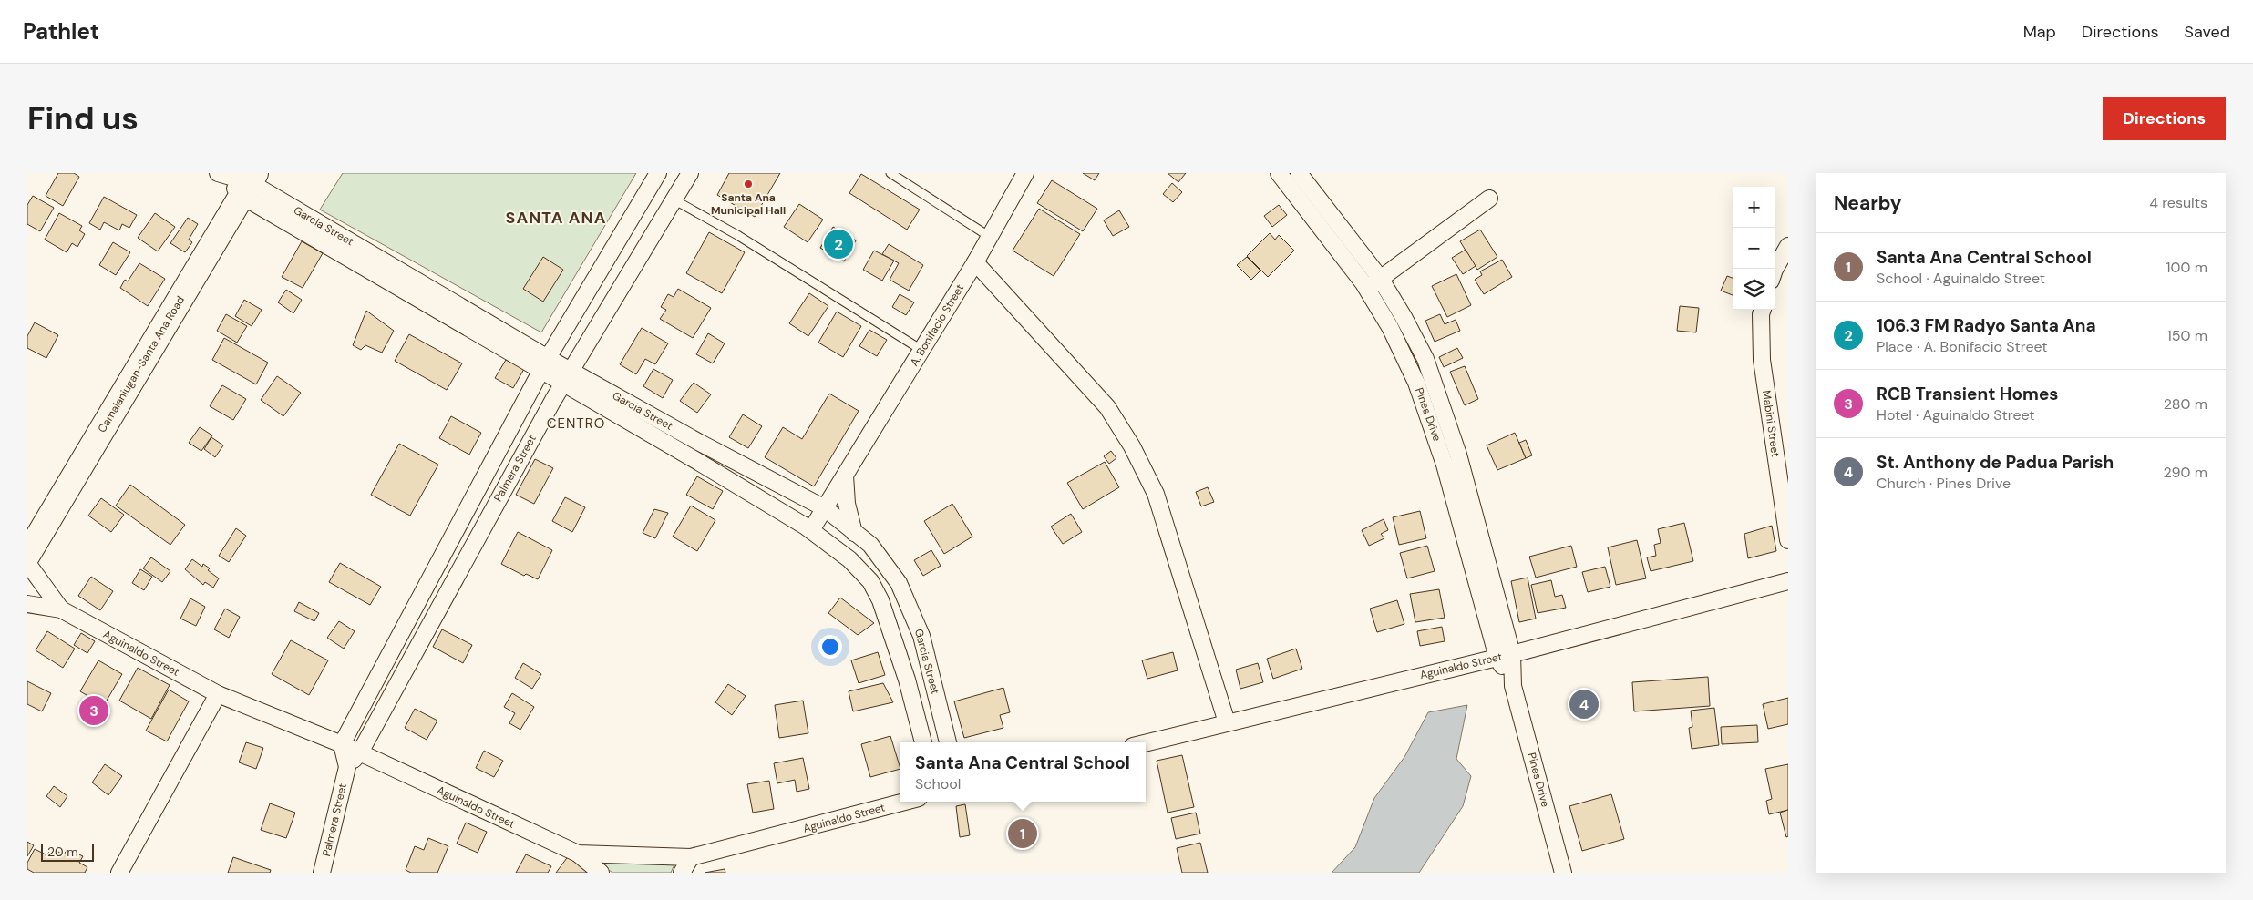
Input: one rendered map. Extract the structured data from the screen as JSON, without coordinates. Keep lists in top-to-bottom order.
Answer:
{
  "streets": {
    "main road": ["Camalaniugan-Santa Ana Road"],
    "street": [
      "Garcia Street",
      "A. Bonifacio Street",
      "Pines Drive",
      "Mabini Street",
      "Palmera Street",
      "Aguinaldo Street"
    ]
  },
  "crossings": [
    ["Garcia Street", "A. Bonifacio Street"],
    ["Garcia Street", "Camalaniugan-Santa Ana Road"],
    ["Garcia Street", "Palmera Street"],
    ["Pines Drive", "Aguinaldo Street"],
    ["Palmera Street", "Aguinaldo Street"]
  ],
  "districts": ["SANTA ANA", "CENTRO"],
  "places": ["Santa Ana Municipal Hall"],
  "scale_bar": "20 m",
  "page": {
    "header": "Pathlet",
    "nav": ["Map", "Directions", "Saved"],
    "buttons": "Directions",
    "title": "Find us",
    "heading": ["Nearby", "4 results"],
    "map_buttons": ["+", "−"],
    "pins": [
      "2",
      "4",
      "3",
      "1"
    ],
    "list": [
      {
        "mark": "1",
        "name": "Santa Ana Central School",
        "note": "School · Aguinaldo Street",
        "value": "100 m"
      },
      {
        "mark": "2",
        "name": "106.3 FM Radyo Santa Ana",
        "note": "Place · A. Bonifacio Street",
        "value": "150 m"
      },
      {
        "mark": "3",
        "name": "RCB Transient Homes",
        "note": "Hotel · Aguinaldo Street",
        "value": "280 m"
      },
      {
        "mark": "4",
        "name": "St. Anthony de Padua Parish",
        "note": "Church · Pines Drive",
        "value": "290 m"
      }
    ],
    "popup": ["Santa Ana Central School", "School"],
    "scale": "20 m"
  }
}
